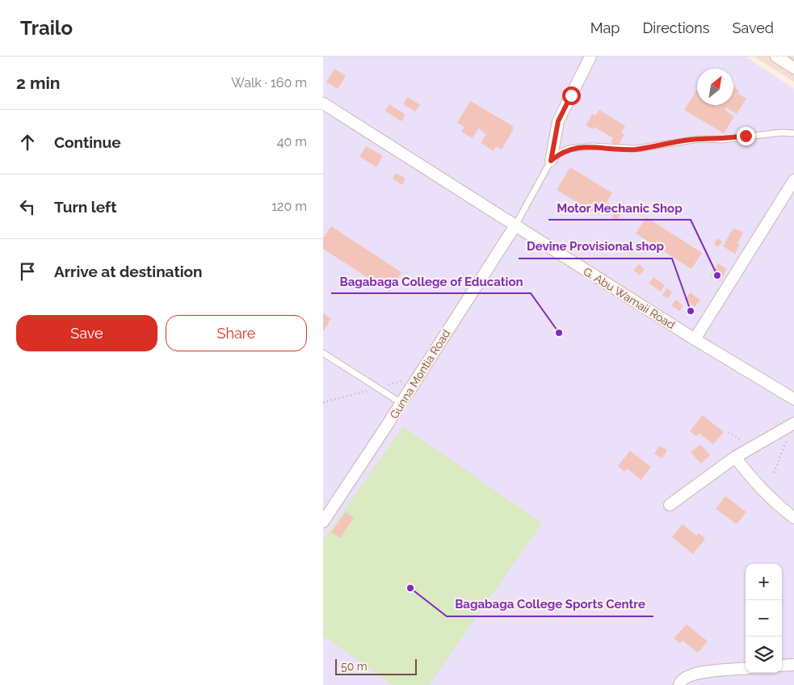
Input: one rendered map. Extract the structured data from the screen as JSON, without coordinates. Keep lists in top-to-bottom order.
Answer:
{
  "streets": {
    "street": ["G. Abu Wamaii Road", "Gunna Montia Road"]
  },
  "crossings": [
    ["G. Abu Wamaii Road", "Gunna Montia Road"]
  ],
  "places": [
    "Motor Mechanic Shop",
    "Devine Provisional shop",
    "Bagabaga College of Education",
    "Bagabaga College Sports Centre"
  ],
  "scale_bar": "50 m",
  "north": "top right",
  "page": {
    "header": "Trailo",
    "nav": ["Map", "Directions", "Saved"],
    "heading": ["2 min", "Walk · 160 m"],
    "list": [
      ["Continue", "40 m"],
      ["Turn left", "120 m"],
      "Arrive at destination"
    ],
    "buttons": ["Save", "Share"],
    "map_buttons": ["+", "−"],
    "scale": "50 m"
  }
}
